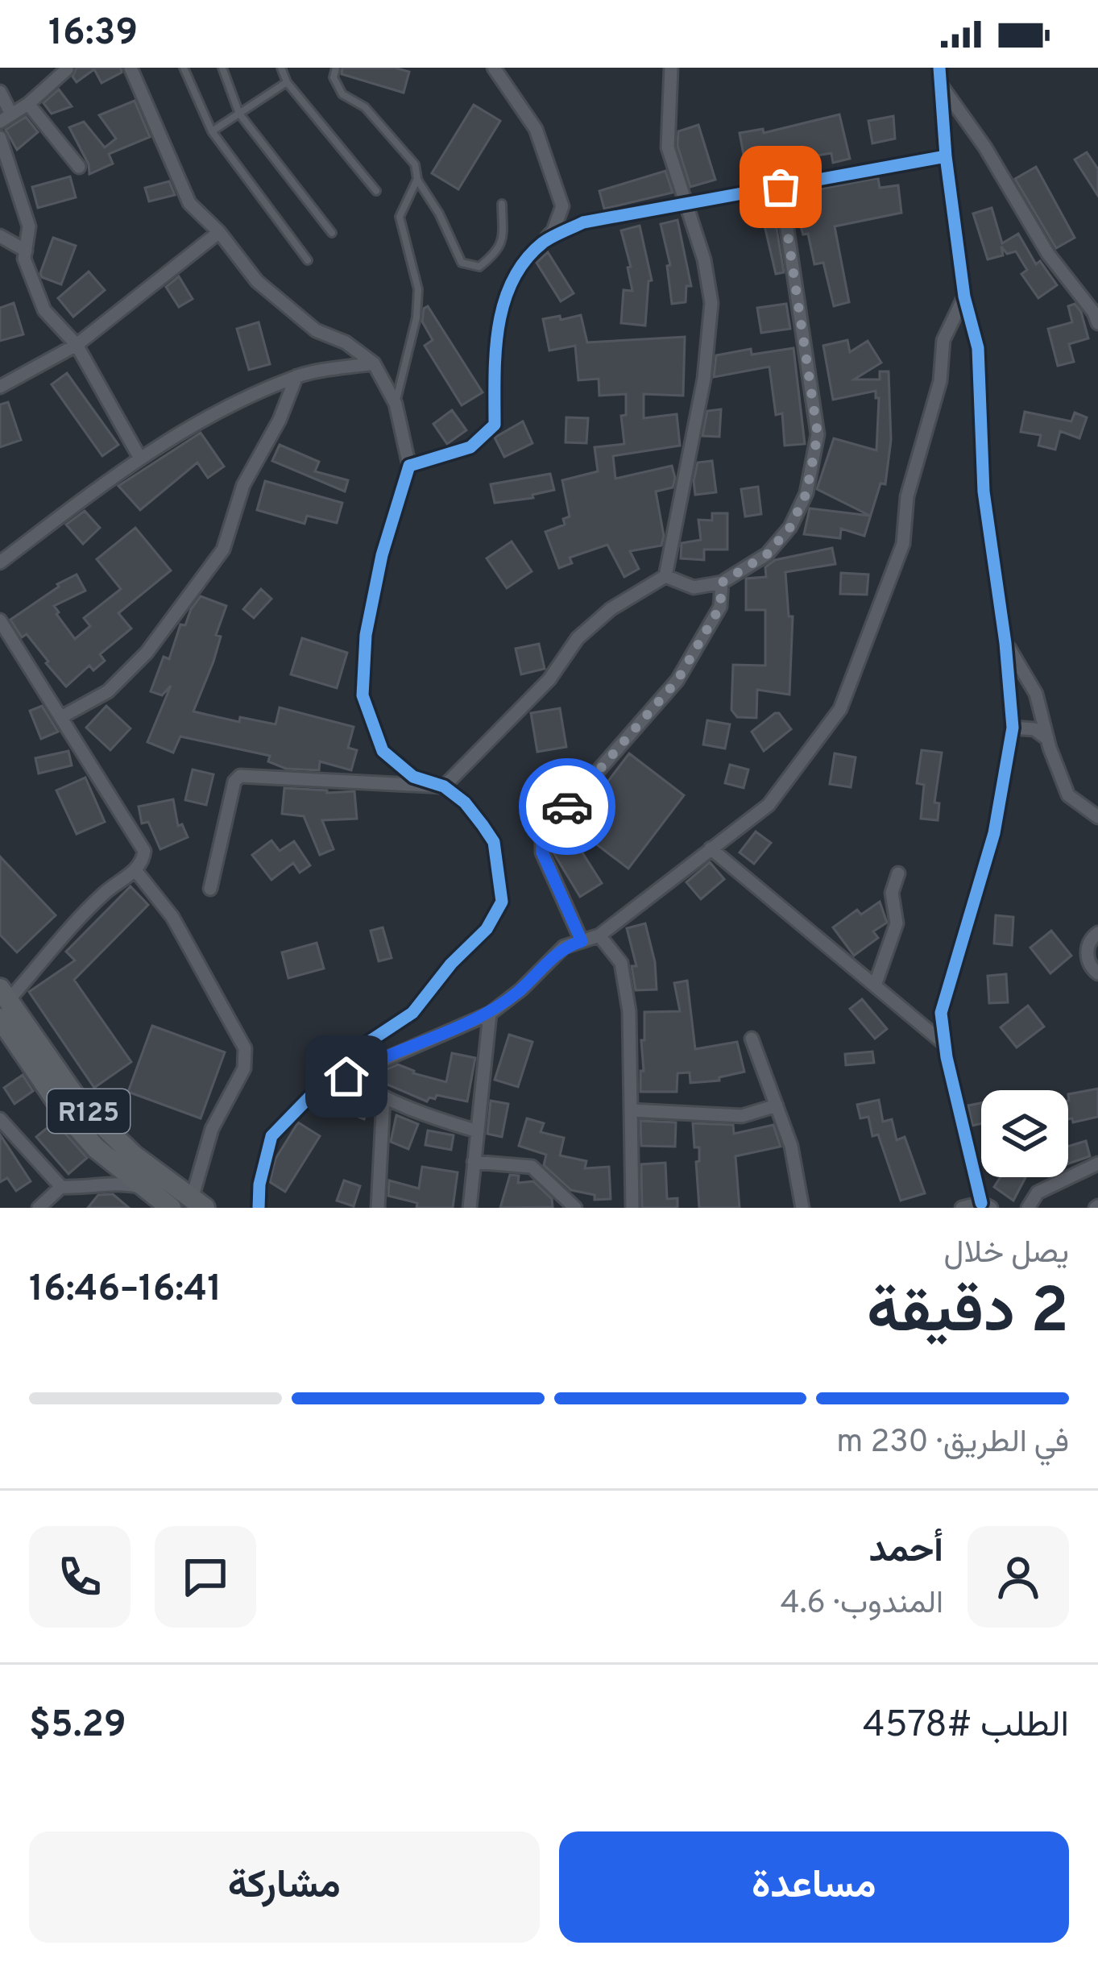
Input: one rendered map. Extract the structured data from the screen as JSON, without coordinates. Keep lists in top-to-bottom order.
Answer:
{
  "streets": {
    "main road": ["R125"]
  },
  "page": {
    "status": "16:39",
    "heading": ["2 دقيقة", "يصل خلال", "16:41–16:46"],
    "panel": [
      "أحمد",
      "المندوب · 4.6",
      "الطلب #4578",
      "$5.29"
    ],
    "bar": "في الطريق · 230 m",
    "buttons": ["مساعدة", "مشاركة"]
  }
}
